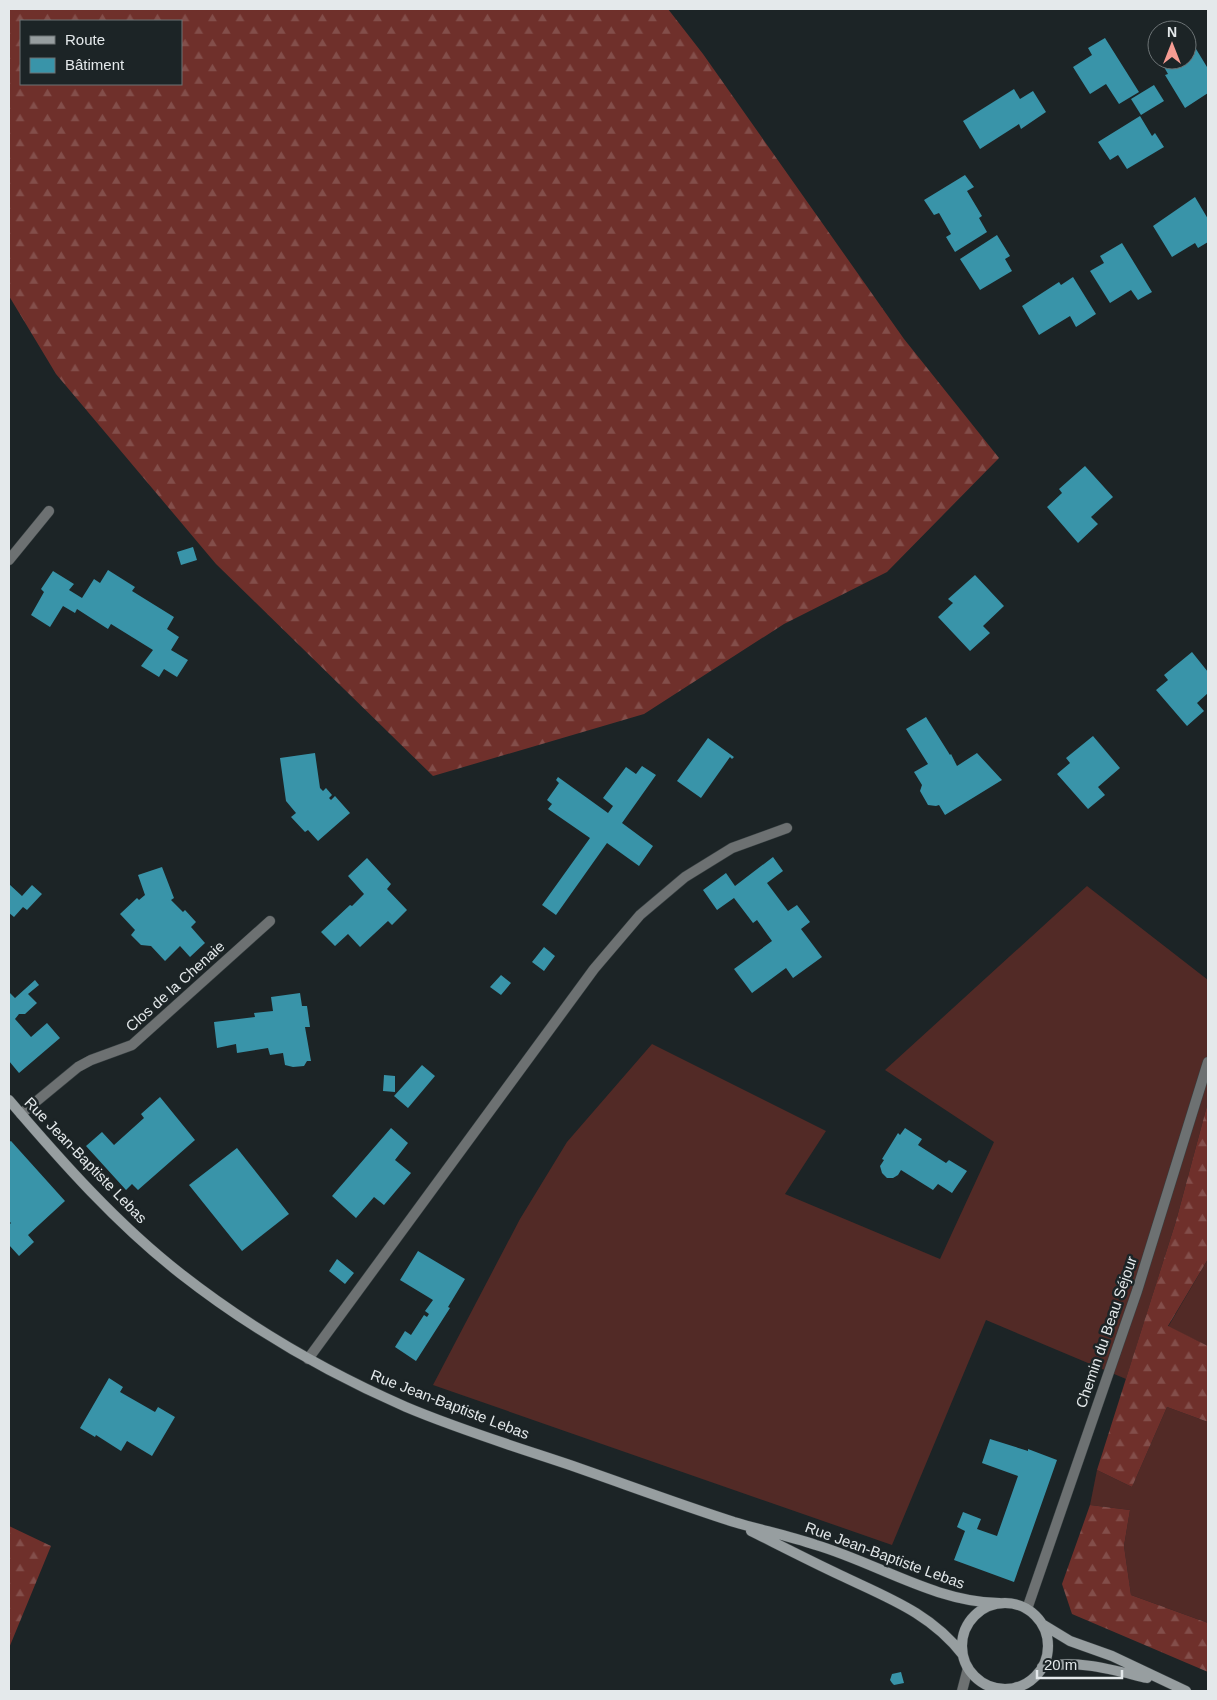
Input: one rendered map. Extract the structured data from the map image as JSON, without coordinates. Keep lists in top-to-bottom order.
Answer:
{
  "streets": {
    "main road": ["Rue Jean-Baptiste Lebas"],
    "street": ["Clos de la Chenaie", "Chemin du Beau Séjour"]
  },
  "crossings": [
    ["Clos de la Chenaie", "Rue Jean-Baptiste Lebas"],
    ["Rue Jean-Baptiste Lebas", "Chemin du Beau Séjour"]
  ],
  "legend": ["Route", "Bâtiment"],
  "scale_bar": "20 m",
  "north": "top"
}
